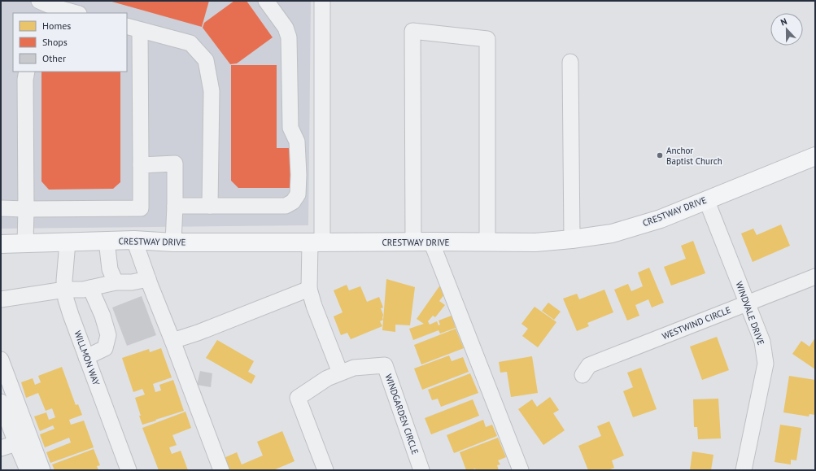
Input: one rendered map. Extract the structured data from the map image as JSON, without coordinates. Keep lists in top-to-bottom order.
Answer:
{
  "streets": {
    "main road": ["CRESTWAY DRIVE"],
    "street": [
      "WINDVALE DRIVE",
      "WESTWIND CIRCLE",
      "WILLMON WAY",
      "WINDGARDEN CIRCLE"
    ]
  },
  "crossings": [
    ["CRESTWAY DRIVE", "WINDVALE DRIVE"],
    ["CRESTWAY DRIVE", "WILLMON WAY"],
    ["WINDVALE DRIVE", "WESTWIND CIRCLE"]
  ],
  "places": ["Anchor Baptist Church"],
  "legend": ["Homes", "Shops", "Other"],
  "north": "top"
}
